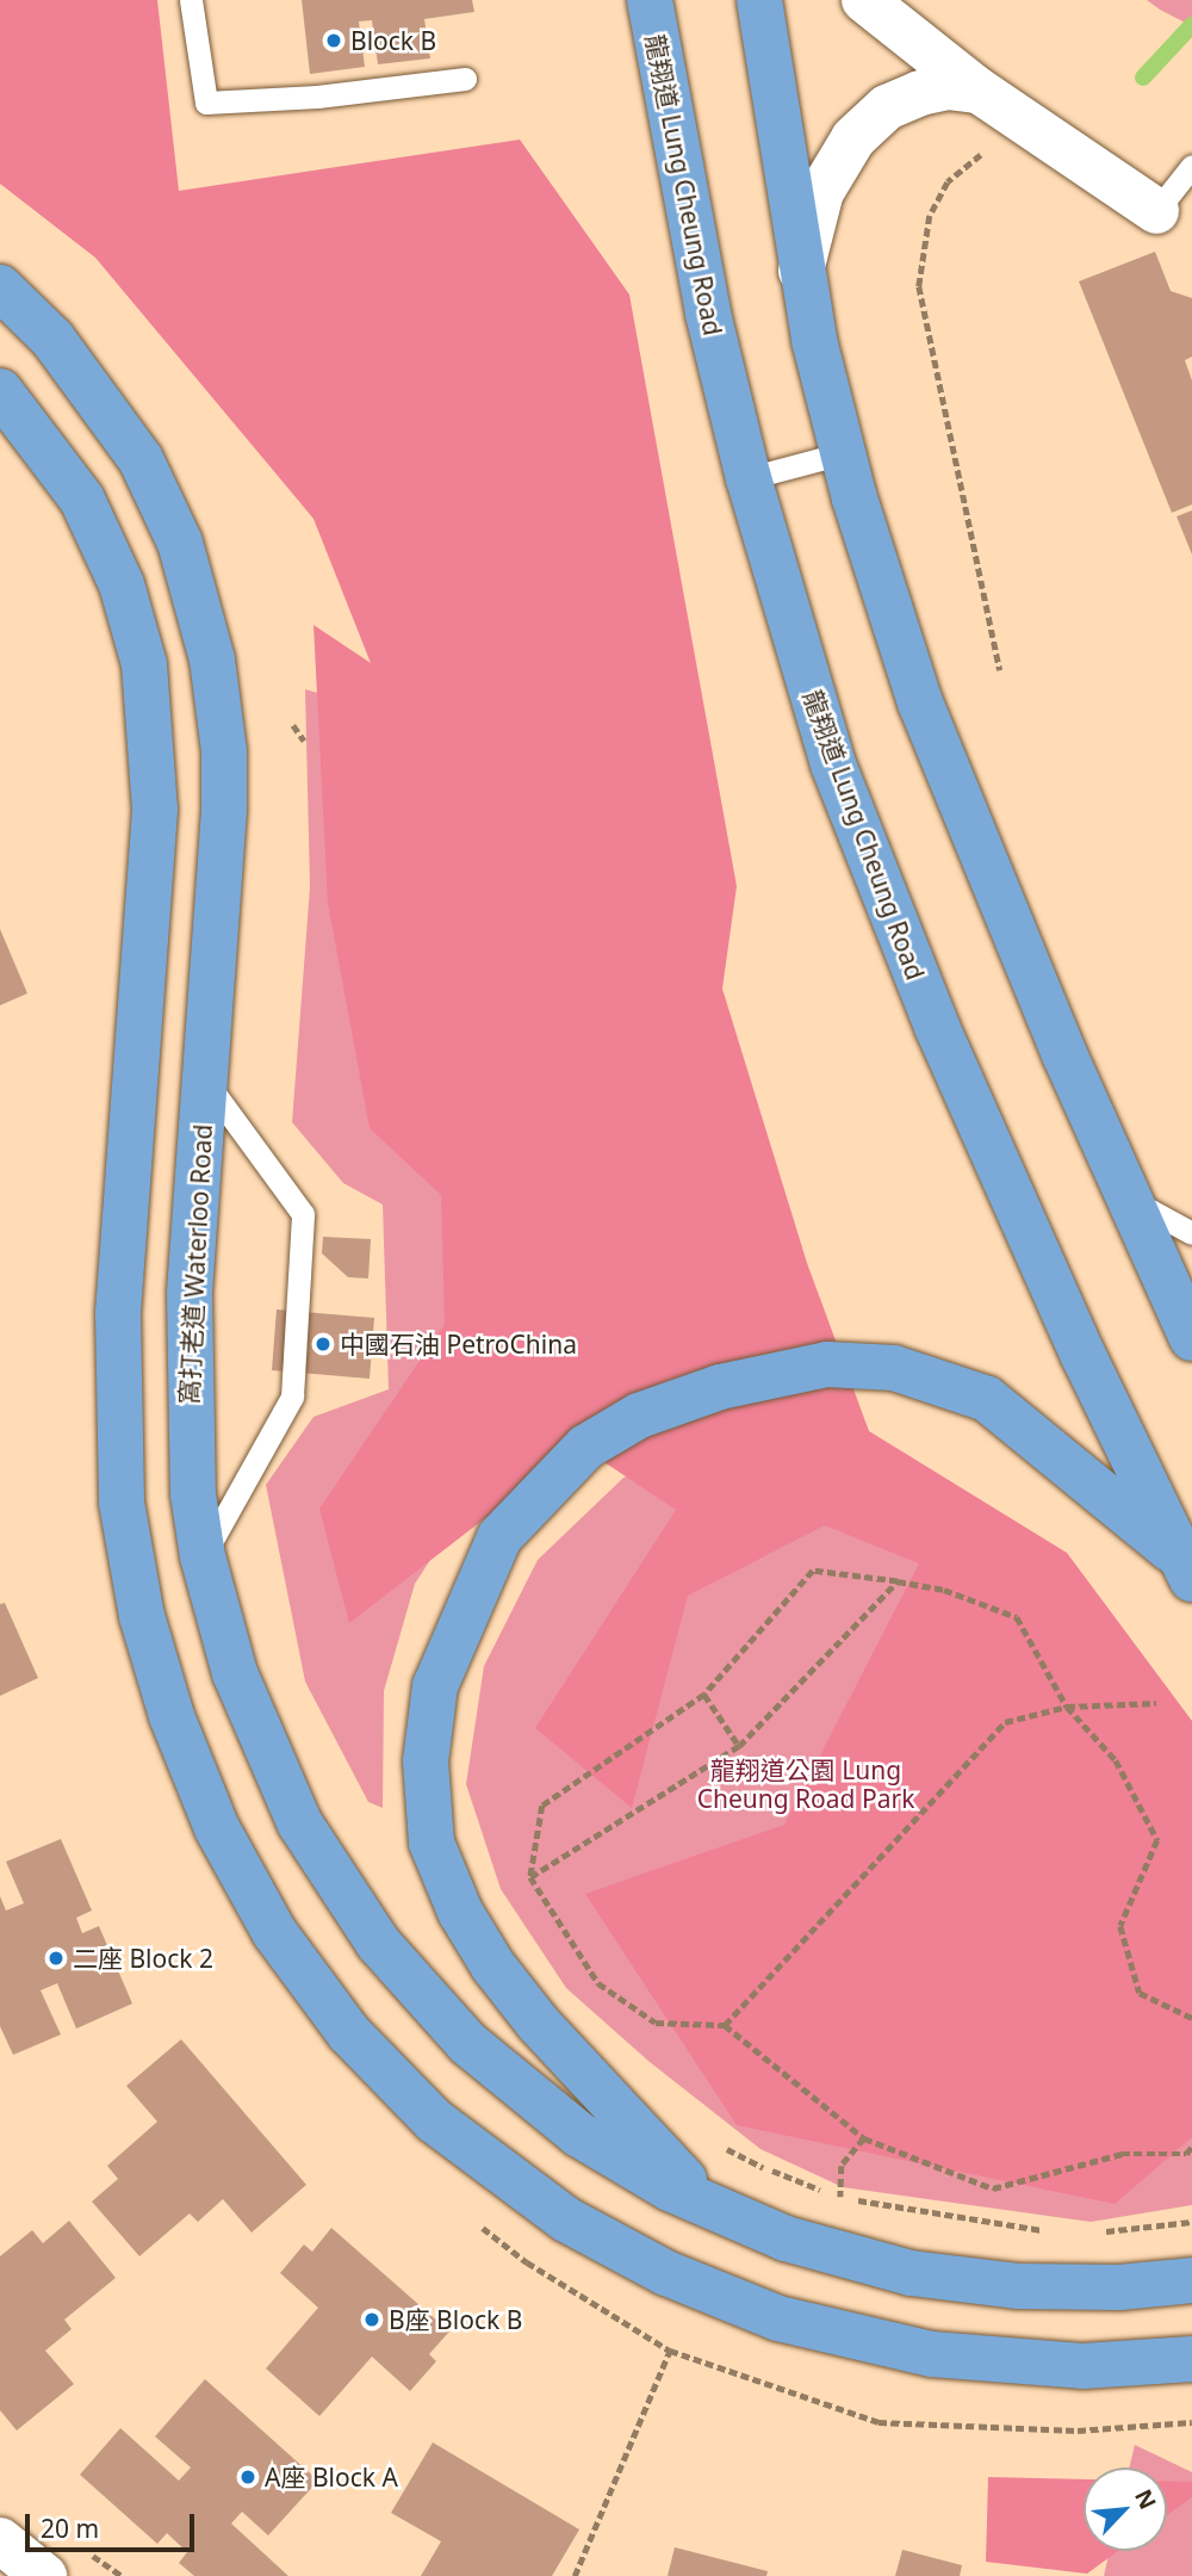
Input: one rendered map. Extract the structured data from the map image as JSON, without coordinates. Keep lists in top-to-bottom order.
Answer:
{
  "streets": {
    "highway": ["龍翔道 Lung Cheung Road", "窩打老道 Waterloo Road"]
  },
  "parks": ["龍翔道公園 Lung Cheung Road Park"],
  "places": [
    "Block B",
    "中國石油 PetroChina",
    "二座 Block 2",
    "B座 Block B",
    "A座 Block A"
  ],
  "scale_bar": "20 m",
  "north": "top right"
}
